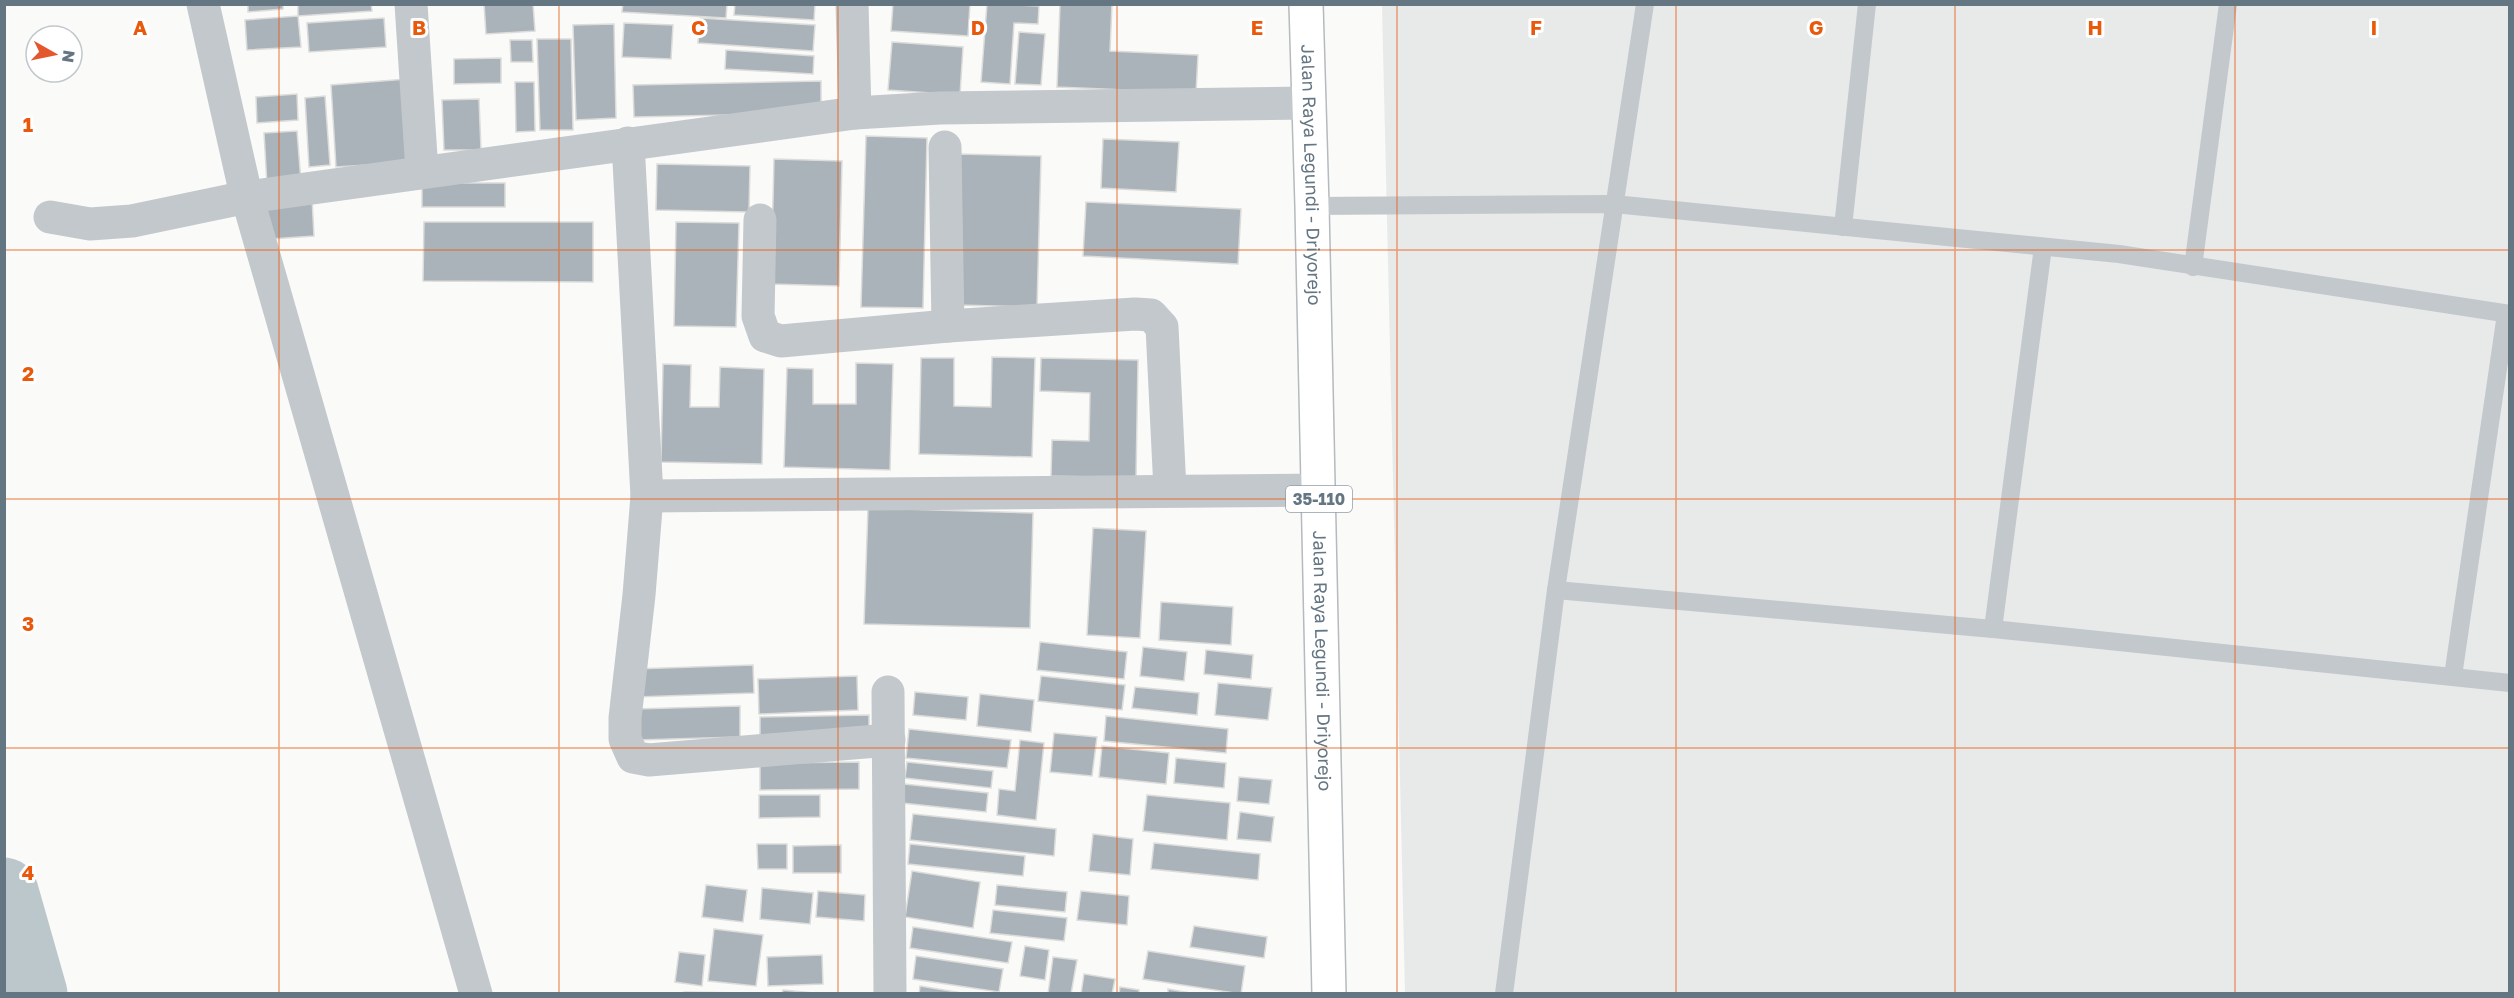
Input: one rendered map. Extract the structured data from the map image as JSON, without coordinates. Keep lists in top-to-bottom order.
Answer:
{
  "streets": {
    "main road": ["Jalan Raya Legundi - Driyorejo", "35-110"]
  },
  "north": "right",
  "grid": {
    "columns": [
      "A",
      "B",
      "C",
      "D",
      "E",
      "F",
      "G",
      "H",
      "I"
    ],
    "rows": [
      "1",
      "2",
      "3",
      "4"
    ]
  }
}
